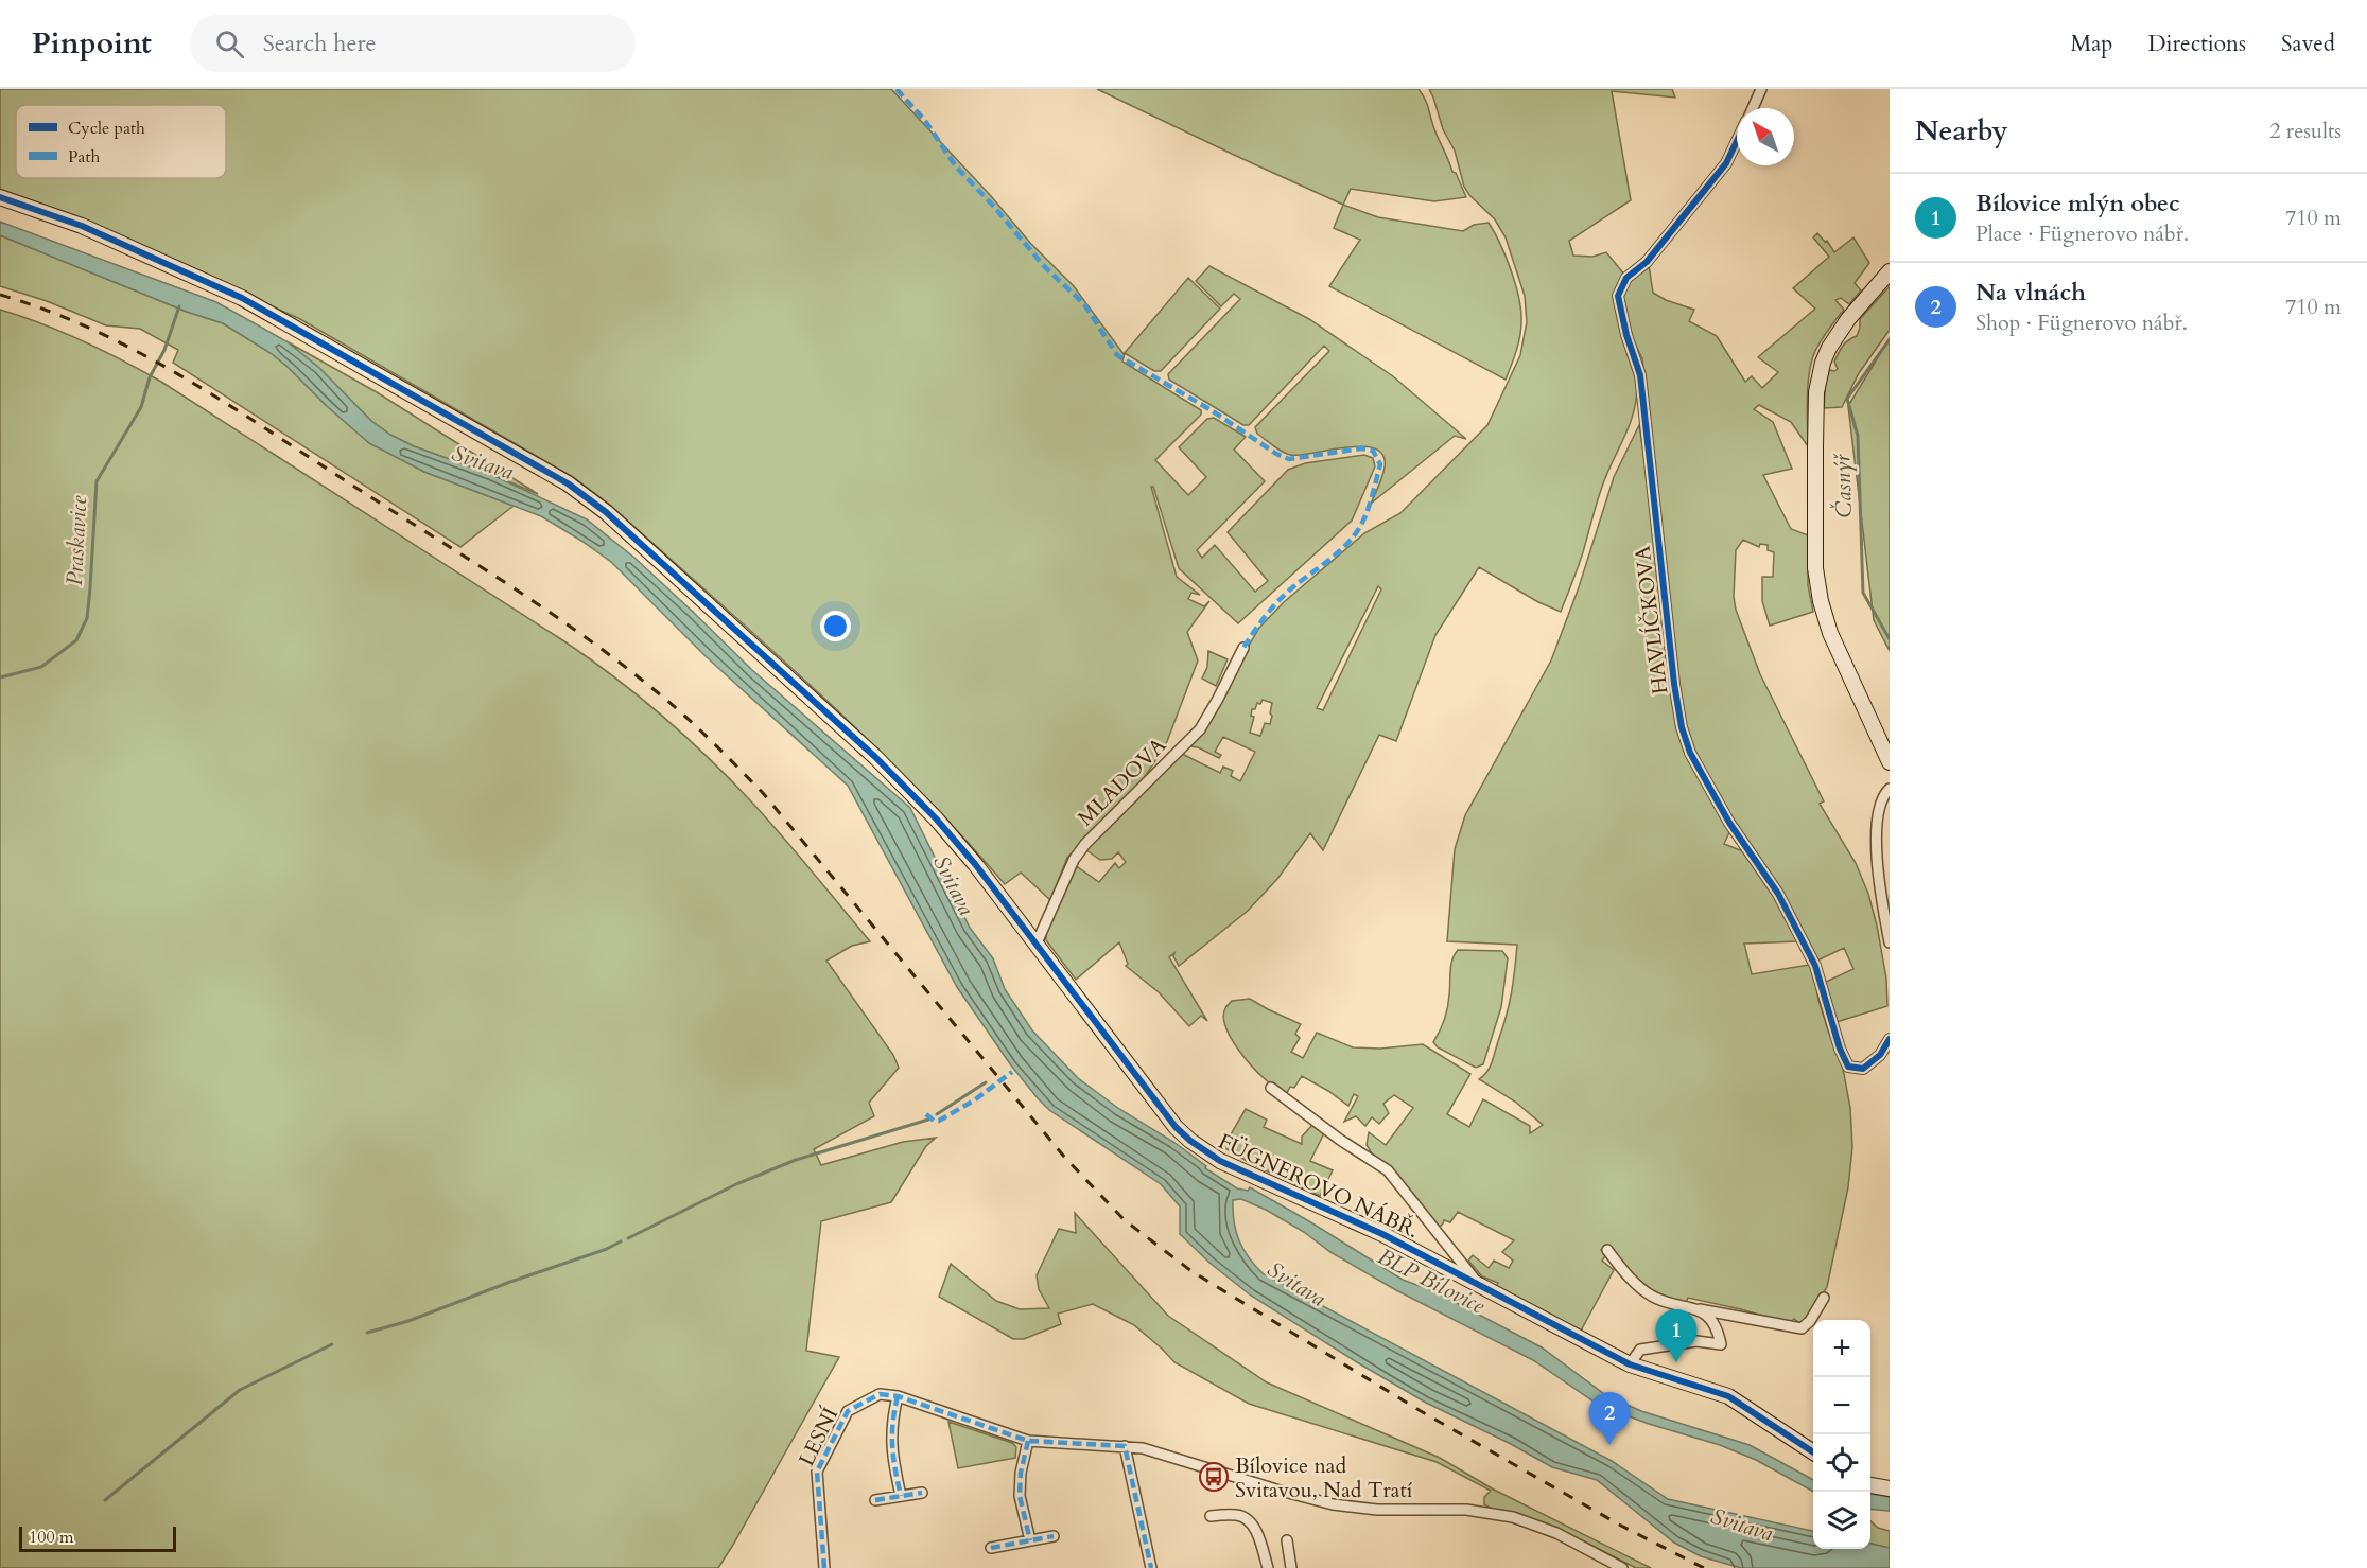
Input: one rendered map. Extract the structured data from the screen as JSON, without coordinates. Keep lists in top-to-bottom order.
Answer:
{
  "streets": {
    "street": [
      "HAVLÍČKOVA",
      "MLADOVA",
      "FÜGNEROVO NÁBŘ.",
      "LESNÍ"
    ]
  },
  "crossings": [
    ["MLADOVA", "FÜGNEROVO NÁBŘ."]
  ],
  "water": [
    "Svitava",
    "Časnýř",
    "Praskavice",
    "BLP Bílovice"
  ],
  "places": {
    "bus stop": ["Bílovice nad Svitavou, Nad Tratí"]
  },
  "legend": ["Cycle path", "Path"],
  "scale_bar": "100 m",
  "north": "top left",
  "page": {
    "header": "Pinpoint",
    "search": "Search here",
    "nav": ["Map", "Directions", "Saved"],
    "heading": ["Nearby", "2 results"],
    "list": [
      {
        "mark": "1",
        "name": "Bílovice mlýn obec",
        "note": "Place · Fügnerovo nábř.",
        "value": "710 m"
      },
      {
        "mark": "2",
        "name": "Na vlnách",
        "note": "Shop · Fügnerovo nábř.",
        "value": "710 m"
      }
    ],
    "pins": ["1", "2"],
    "map_buttons": ["+", "−"],
    "scale": "100 m"
  }
}
